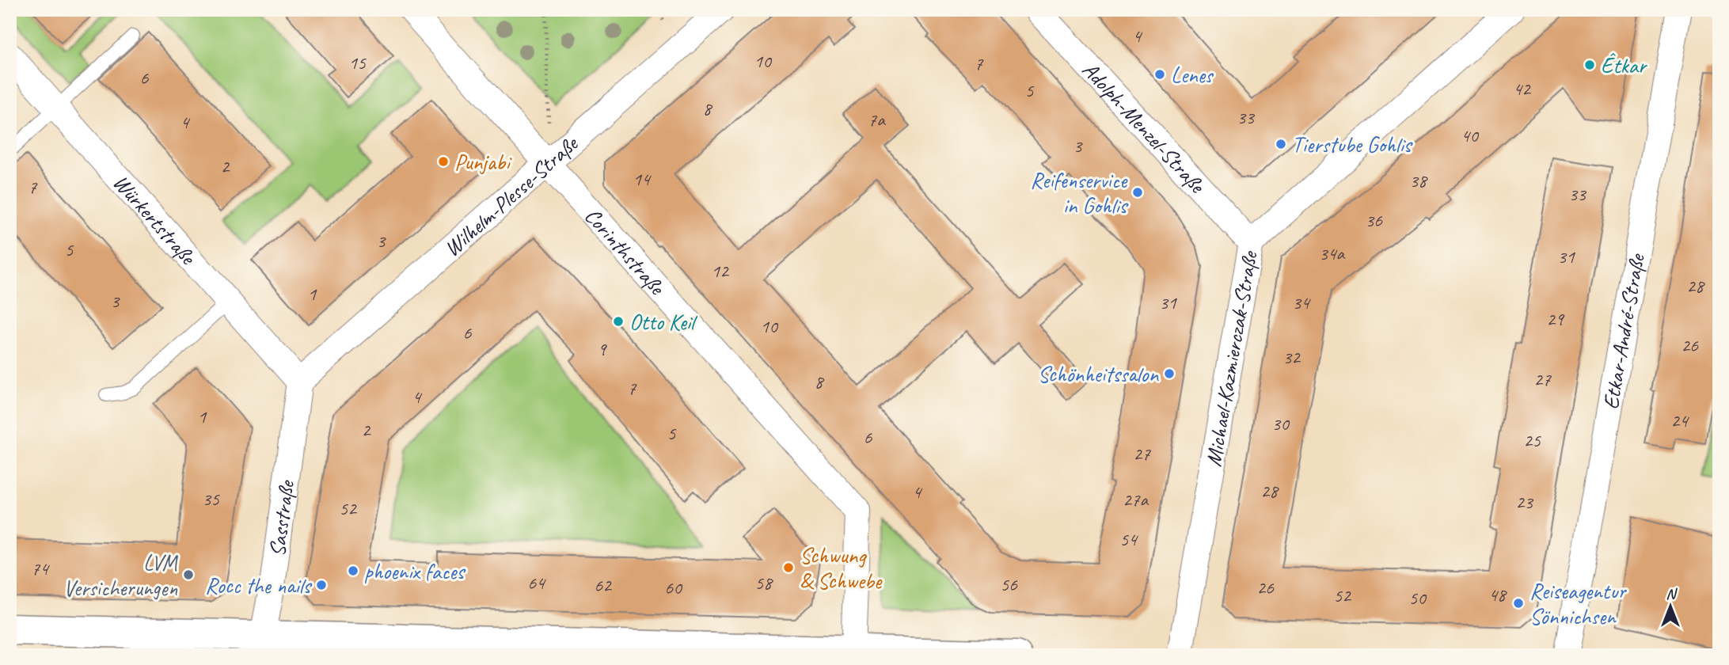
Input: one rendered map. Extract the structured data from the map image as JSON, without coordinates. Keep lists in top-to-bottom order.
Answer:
{
  "streets": {
    "street": [
      "Adolph-Menzel-Straße",
      "Wilhelm-Plesse-Straße",
      "Würkertstraße",
      "Corinthstraße",
      "Etkar-André-Straße",
      "Michael-Kazmierczak-Straße",
      "Sasstraße"
    ]
  },
  "crossings": [
    ["Adolph-Menzel-Straße", "Michael-Kazmierczak-Straße"],
    ["Wilhelm-Plesse-Straße", "Würkertstraße"],
    ["Wilhelm-Plesse-Straße", "Corinthstraße"],
    ["Wilhelm-Plesse-Straße", "Sasstraße"],
    ["Würkertstraße", "Sasstraße"]
  ],
  "places": [
    "Êtkar",
    "Lenes",
    "Tierstube Gohlis",
    "Punjabi",
    "Reifenservice in Gohlis",
    "Otto Keil",
    "Schönheitssalon",
    "Schwung & Schwebe",
    "phoenix faces",
    "LVM Versicherungen",
    "Rocc the nails",
    "Reiseagentur Sönnichsen"
  ],
  "house_numbers": [
    "4",
    "10",
    "15",
    "7",
    "6",
    "42",
    "5",
    "8",
    "33",
    "7a",
    "4",
    "40",
    "3",
    "2",
    "14",
    "38",
    "7",
    "33",
    "36",
    "3",
    "5",
    "34a",
    "31",
    "12",
    "28",
    "1",
    "3",
    "31",
    "34",
    "29",
    "10",
    "6",
    "26",
    "9",
    "32",
    "27",
    "8",
    "7",
    "4",
    "1",
    "24",
    "30",
    "2",
    "5",
    "6",
    "25",
    "27",
    "28",
    "4",
    "35",
    "27a",
    "23",
    "52",
    "54",
    "74",
    "64",
    "58",
    "56",
    "62",
    "60",
    "26",
    "48",
    "52",
    "50"
  ],
  "north": "top"
}
